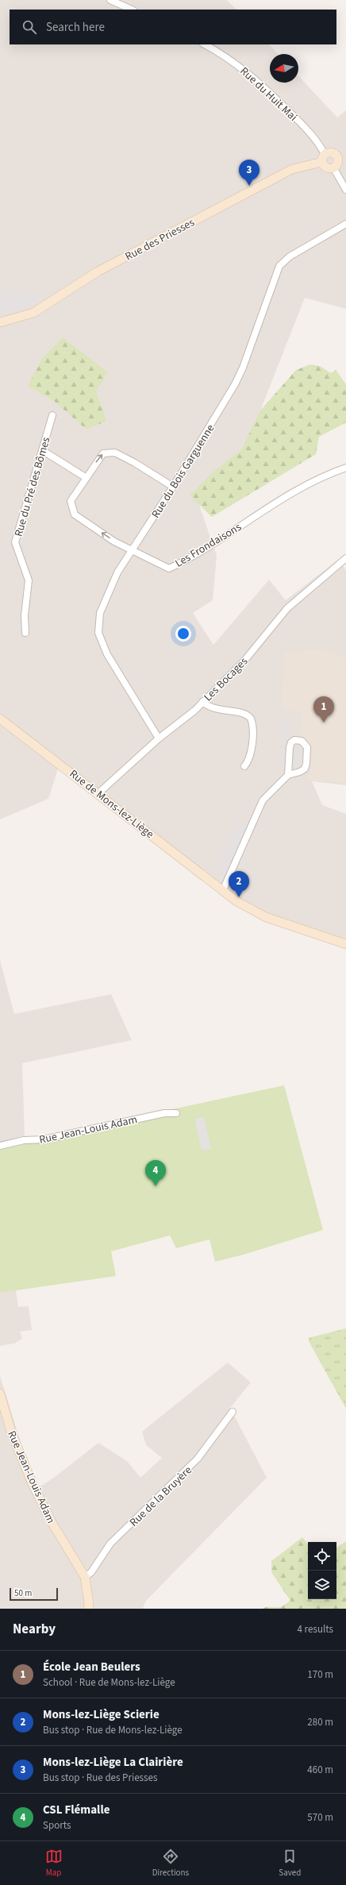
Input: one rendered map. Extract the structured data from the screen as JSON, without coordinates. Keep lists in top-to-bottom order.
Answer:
{
  "streets": {
    "street": [
      "Rue du Huit Mai",
      "Rue des Priesses",
      "Rue du Bois Garguenne",
      "Rue du Pré des Bômes",
      "Les Frondaisons",
      "Les Bocages",
      "Rue de Mons-lez-Liège",
      "Rue Jean-Louis Adam",
      "Rue de la Bruyère"
    ]
  },
  "crossings": [
    ["Rue du Huit Mai", "Rue des Priesses"],
    ["Rue du Bois Garguenne", "Les Frondaisons"],
    ["Rue du Bois Garguenne", "Les Bocages"],
    ["Les Bocages", "Rue de Mons-lez-Liège"],
    ["Rue Jean-Louis Adam", "Rue de la Bruyère"]
  ],
  "scale_bar": "50 m",
  "north": "left",
  "page": {
    "search": "Search here",
    "pins": [
      "3",
      "1",
      "2",
      "4"
    ],
    "scale": "50 m",
    "heading": ["Nearby", "4 results"],
    "list": [
      {
        "mark": "1",
        "name": "École Jean Beulers",
        "note": "School · Rue de Mons-lez-Liège",
        "value": "170 m"
      },
      {
        "mark": "2",
        "name": "Mons-lez-Liège Scierie",
        "note": "Bus stop · Rue de Mons-lez-Liège",
        "value": "280 m"
      },
      {
        "mark": "3",
        "name": "Mons-lez-Liège La Clairière",
        "note": "Bus stop · Rue des Priesses",
        "value": "460 m"
      },
      {
        "mark": "4",
        "name": "CSL Flémalle",
        "note": "Sports",
        "value": "570 m"
      }
    ],
    "nav": ["Map", "Directions", "Saved"]
  }
}
